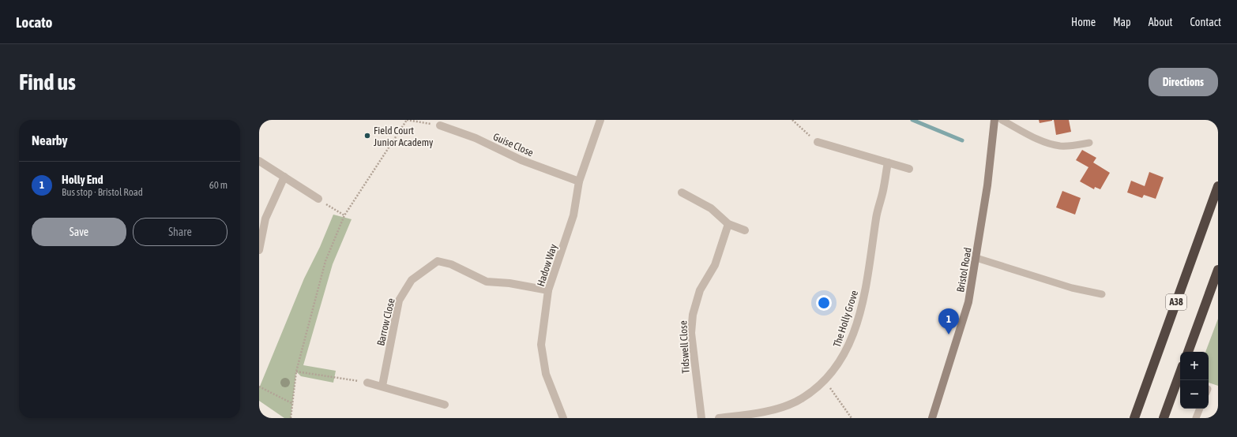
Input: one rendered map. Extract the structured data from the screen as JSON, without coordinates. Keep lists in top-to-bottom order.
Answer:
{
  "streets": {
    "highway": ["A38"],
    "main road": ["Bristol Road"],
    "street": [
      "Guise Close",
      "Hadow Way",
      "The Holly Grove",
      "Barrow Close",
      "Tidswell Close"
    ]
  },
  "crossings": [
    ["Guise Close", "Hadow Way"],
    ["Hadow Way", "Barrow Close"]
  ],
  "places": ["Field Court Junior Academy"],
  "page": {
    "header": "Locato",
    "nav": [
      "Home",
      "Map",
      "About",
      "Contact"
    ],
    "buttons": [
      "Directions",
      ["Save", "Share"]
    ],
    "title": "Find us",
    "heading": "Nearby",
    "list": [
      {
        "mark": "1",
        "name": "Holly End",
        "note": "Bus stop · Bristol Road",
        "value": "60 m"
      }
    ],
    "pins": "1",
    "map_buttons": ["+", "−"]
  }
}
